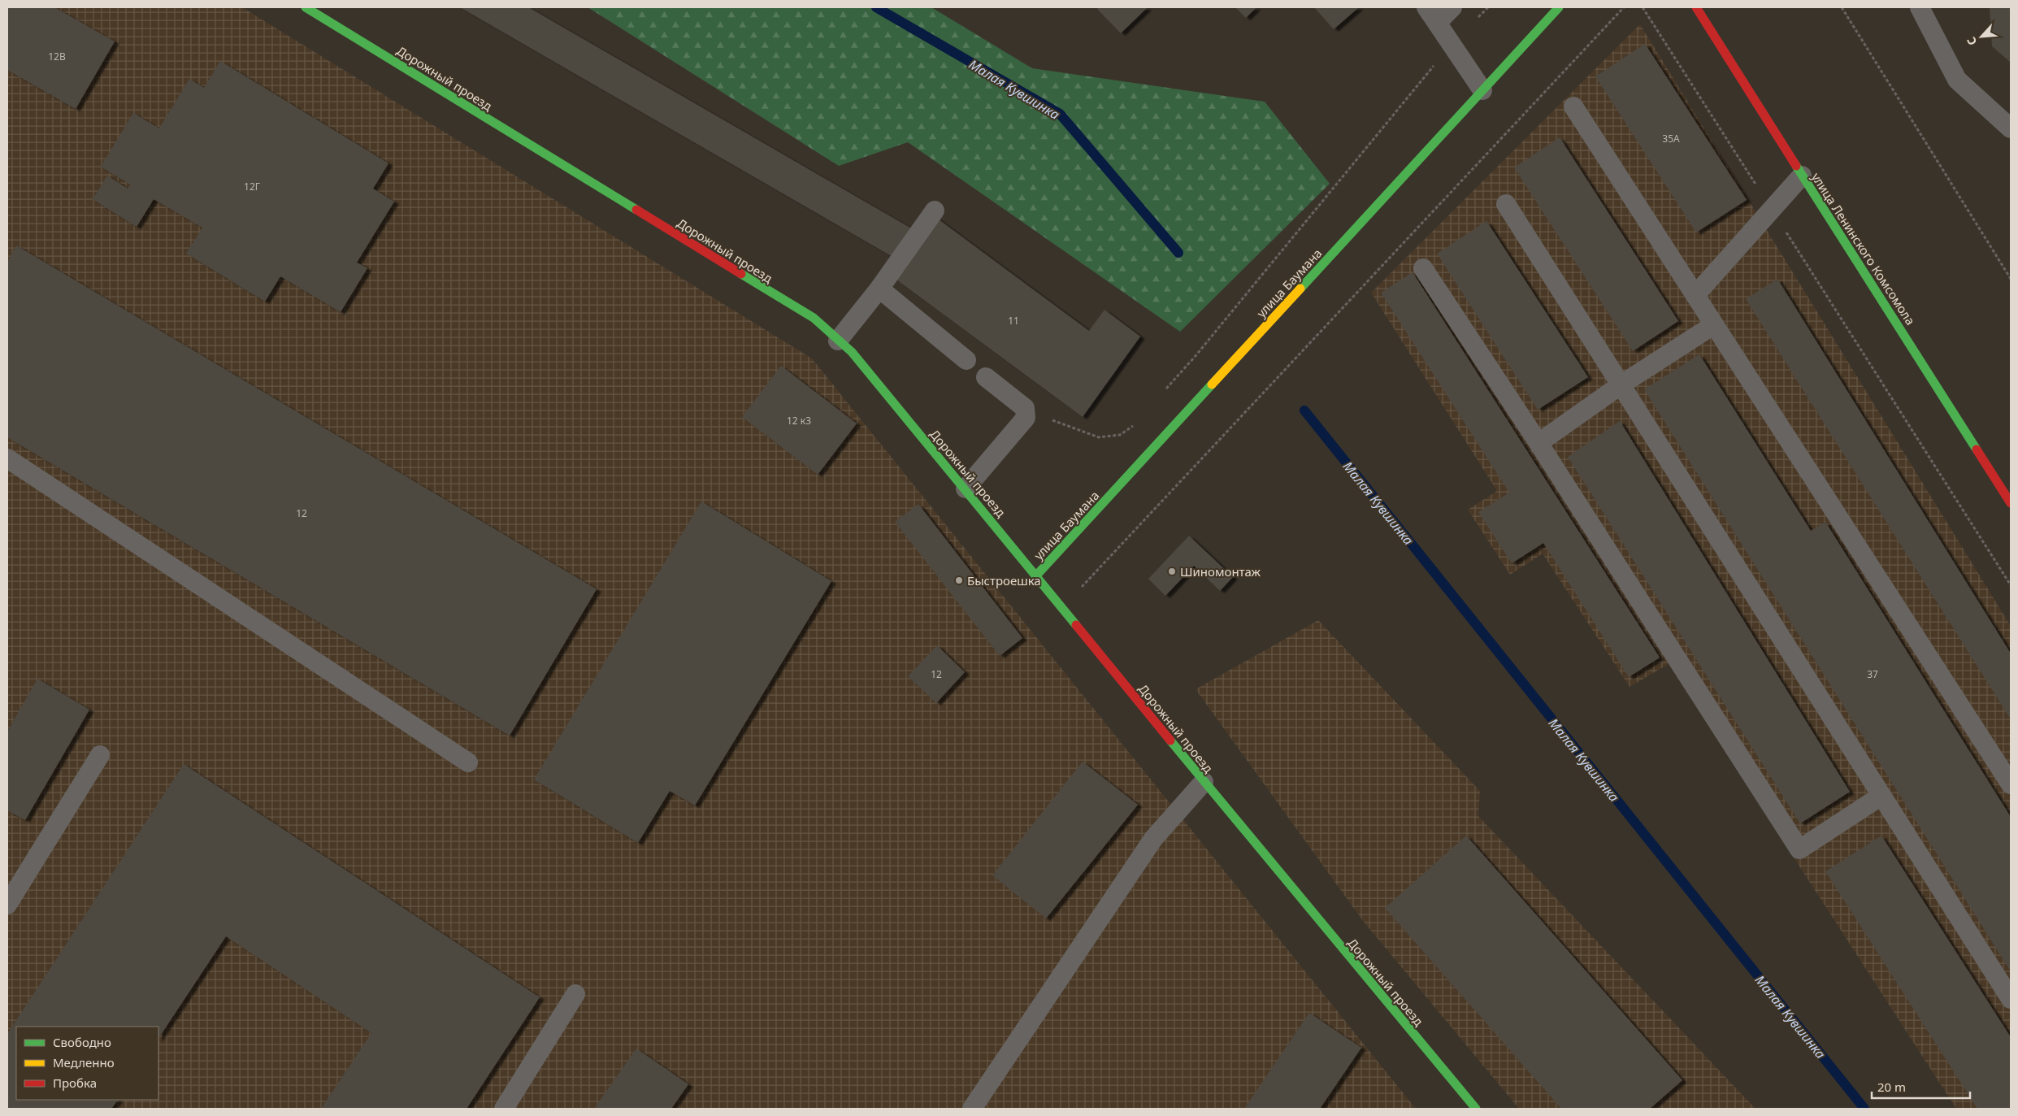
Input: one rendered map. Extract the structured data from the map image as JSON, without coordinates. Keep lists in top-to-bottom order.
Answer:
{
  "streets": {
    "street": ["Дорожный проезд", "улица Ленинского Комсомола", "улица Баумана"]
  },
  "crossings": [
    ["Дорожный проезд", "улица Баумана"]
  ],
  "water": ["Малая Кувшинка"],
  "places": ["Шиномонтаж", "Быстроешка"],
  "house_numbers": [
    "12В",
    "35А",
    "12Г",
    "11",
    "12 к3",
    "12",
    "12",
    "37"
  ],
  "legend": ["Свободно", "Медленно", "Пробка"],
  "scale_bar": "20 m",
  "north": "bottom left"
}
